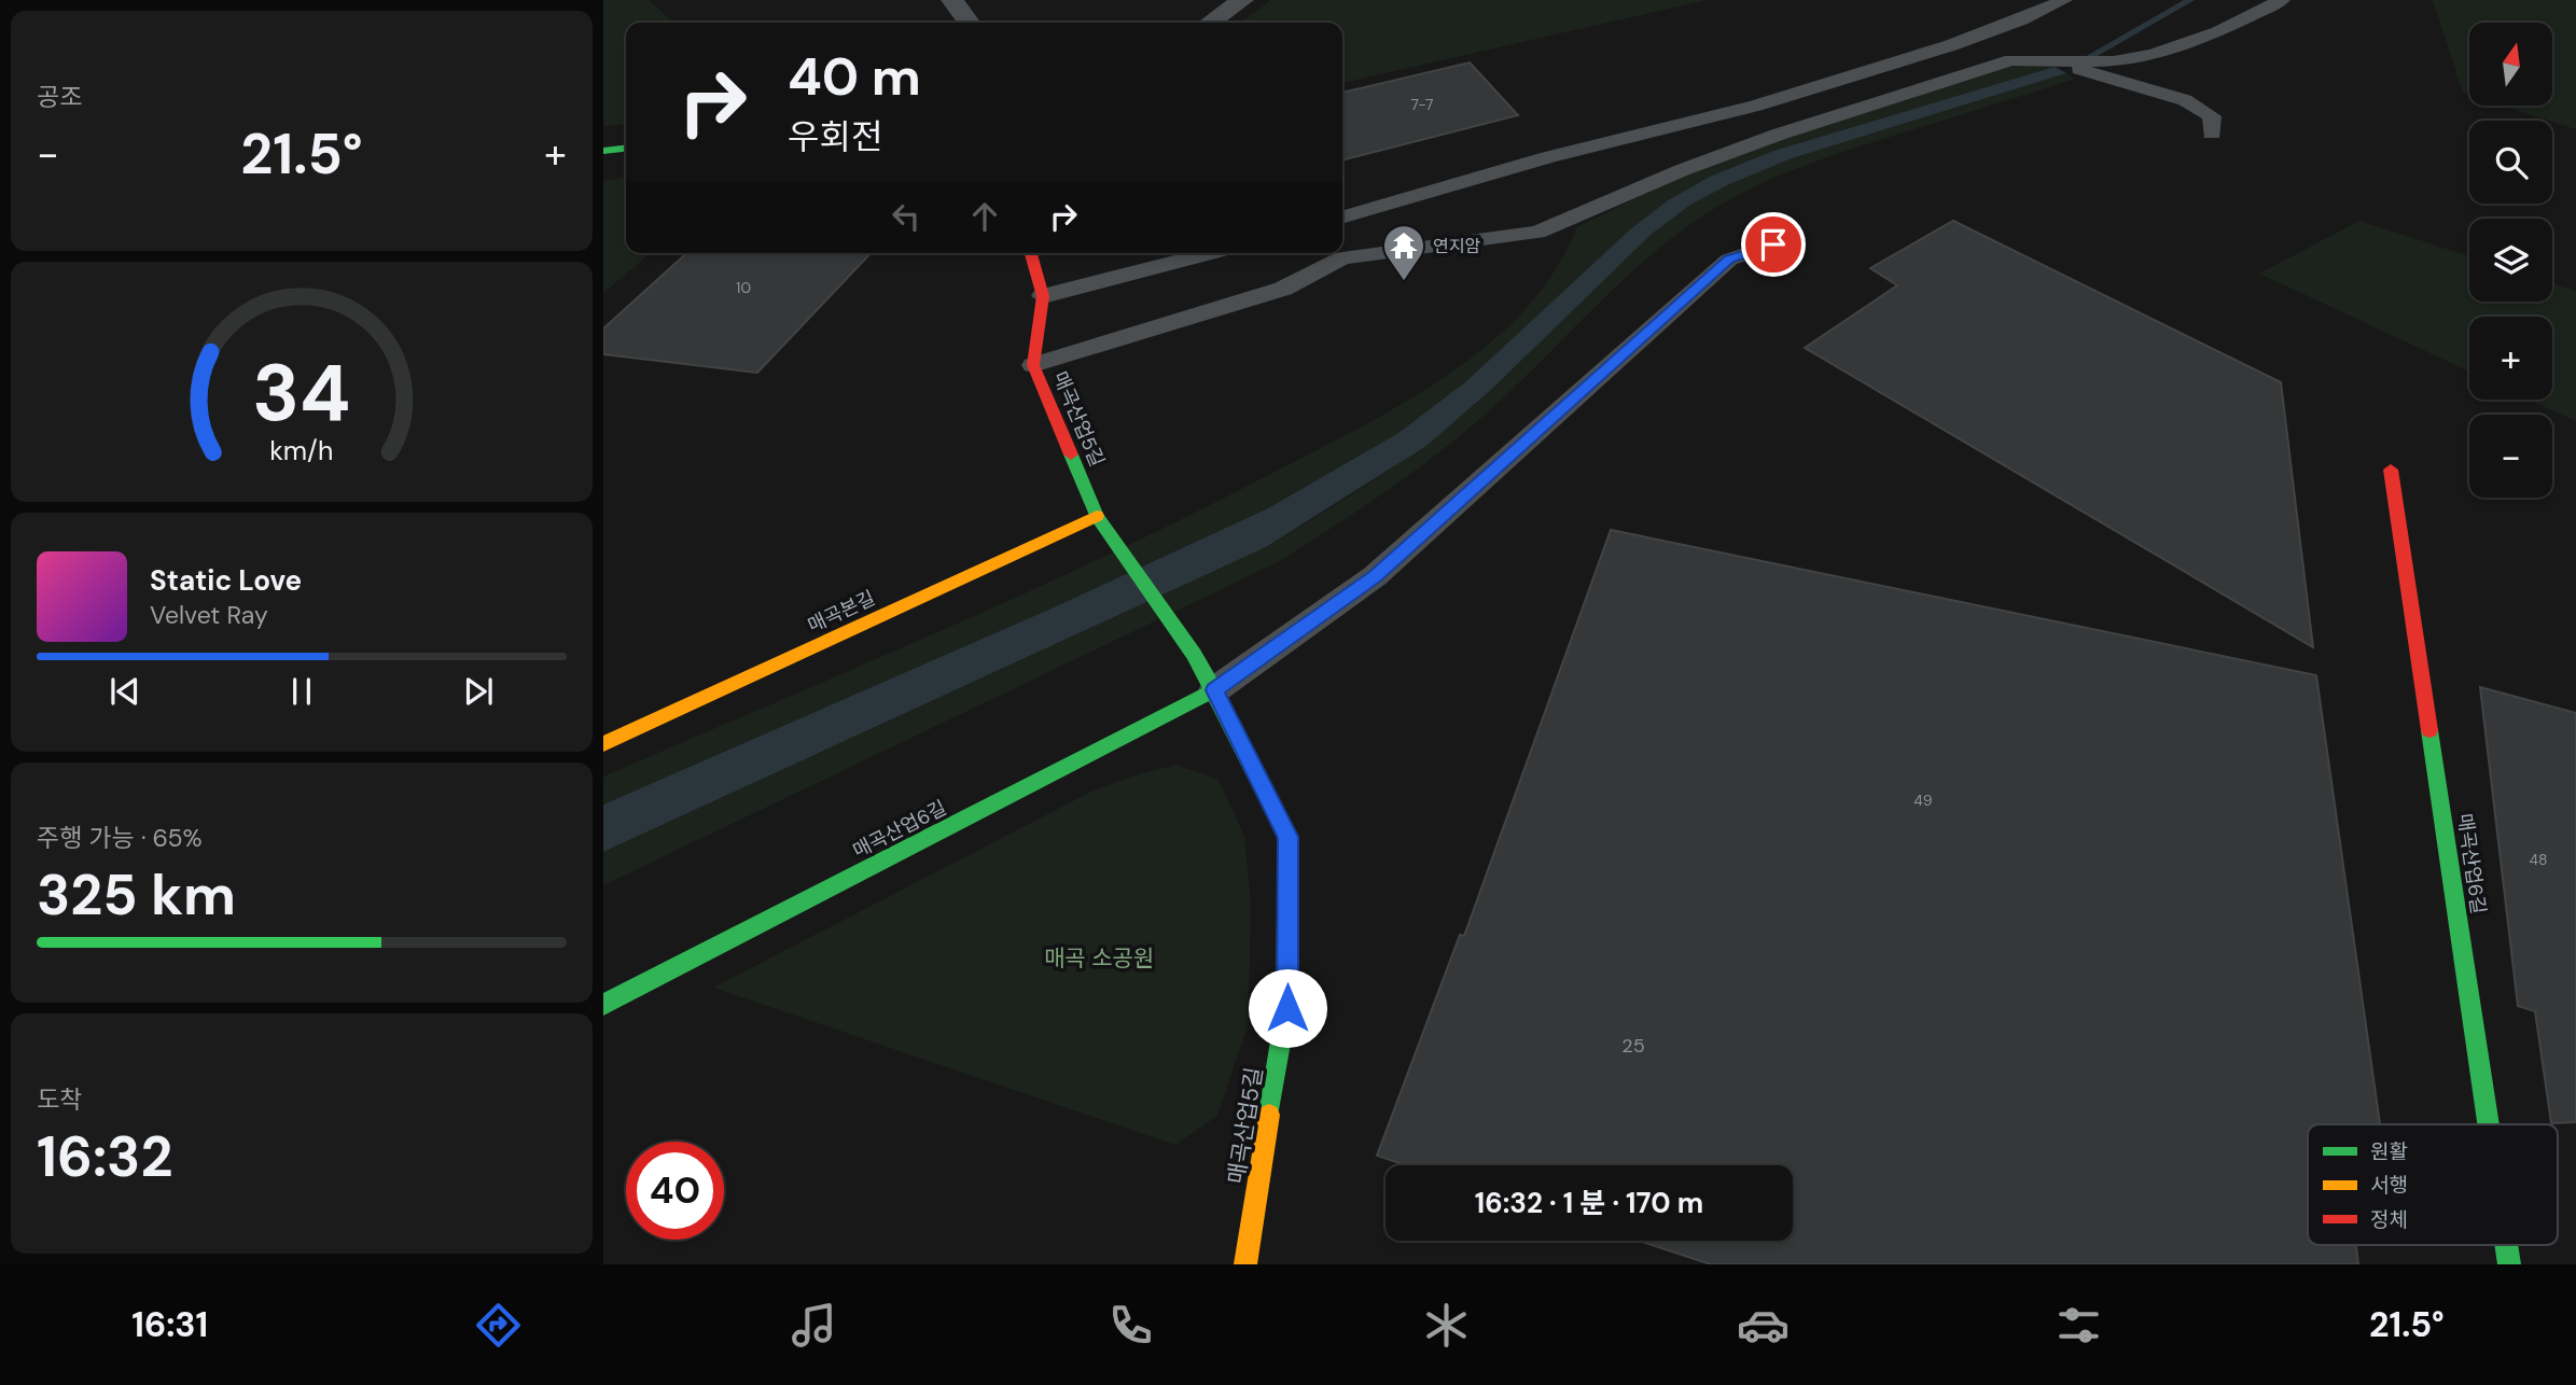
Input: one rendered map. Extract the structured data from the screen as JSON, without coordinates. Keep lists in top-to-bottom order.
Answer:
{
  "streets": {
    "street": ["매곡산업5길", "매곡본길", "매곡산업6길"]
  },
  "crossings": [
    ["매곡산업5길", "매곡본길"],
    ["매곡산업5길", "매곡산업6길"]
  ],
  "parks": ["매곡 소공원"],
  "places": {
    "temple": ["연지암"]
  },
  "house_numbers": [
    "7-7",
    "10",
    "49",
    "48",
    "25"
  ],
  "legend": ["원활", "서행", "정체"],
  "north": "top",
  "page": {
    "tile": [
      "공조",
      ["주행 가능 · 65%", "325 km"],
      ["도착", "16:32"]
    ],
    "map_buttons": ["+", "−"],
    "turn": ["40 m", "우회전"],
    "heat": ["−", "21.5°", "+"],
    "song": ["Static Love", "Velvet Ray"],
    "limit": "40",
    "trip": "16:32 · 1 분 · 170 m",
    "tabs": ["16:31", "21.5°"],
    "gauge": ["34", "km/h"]
  }
}
